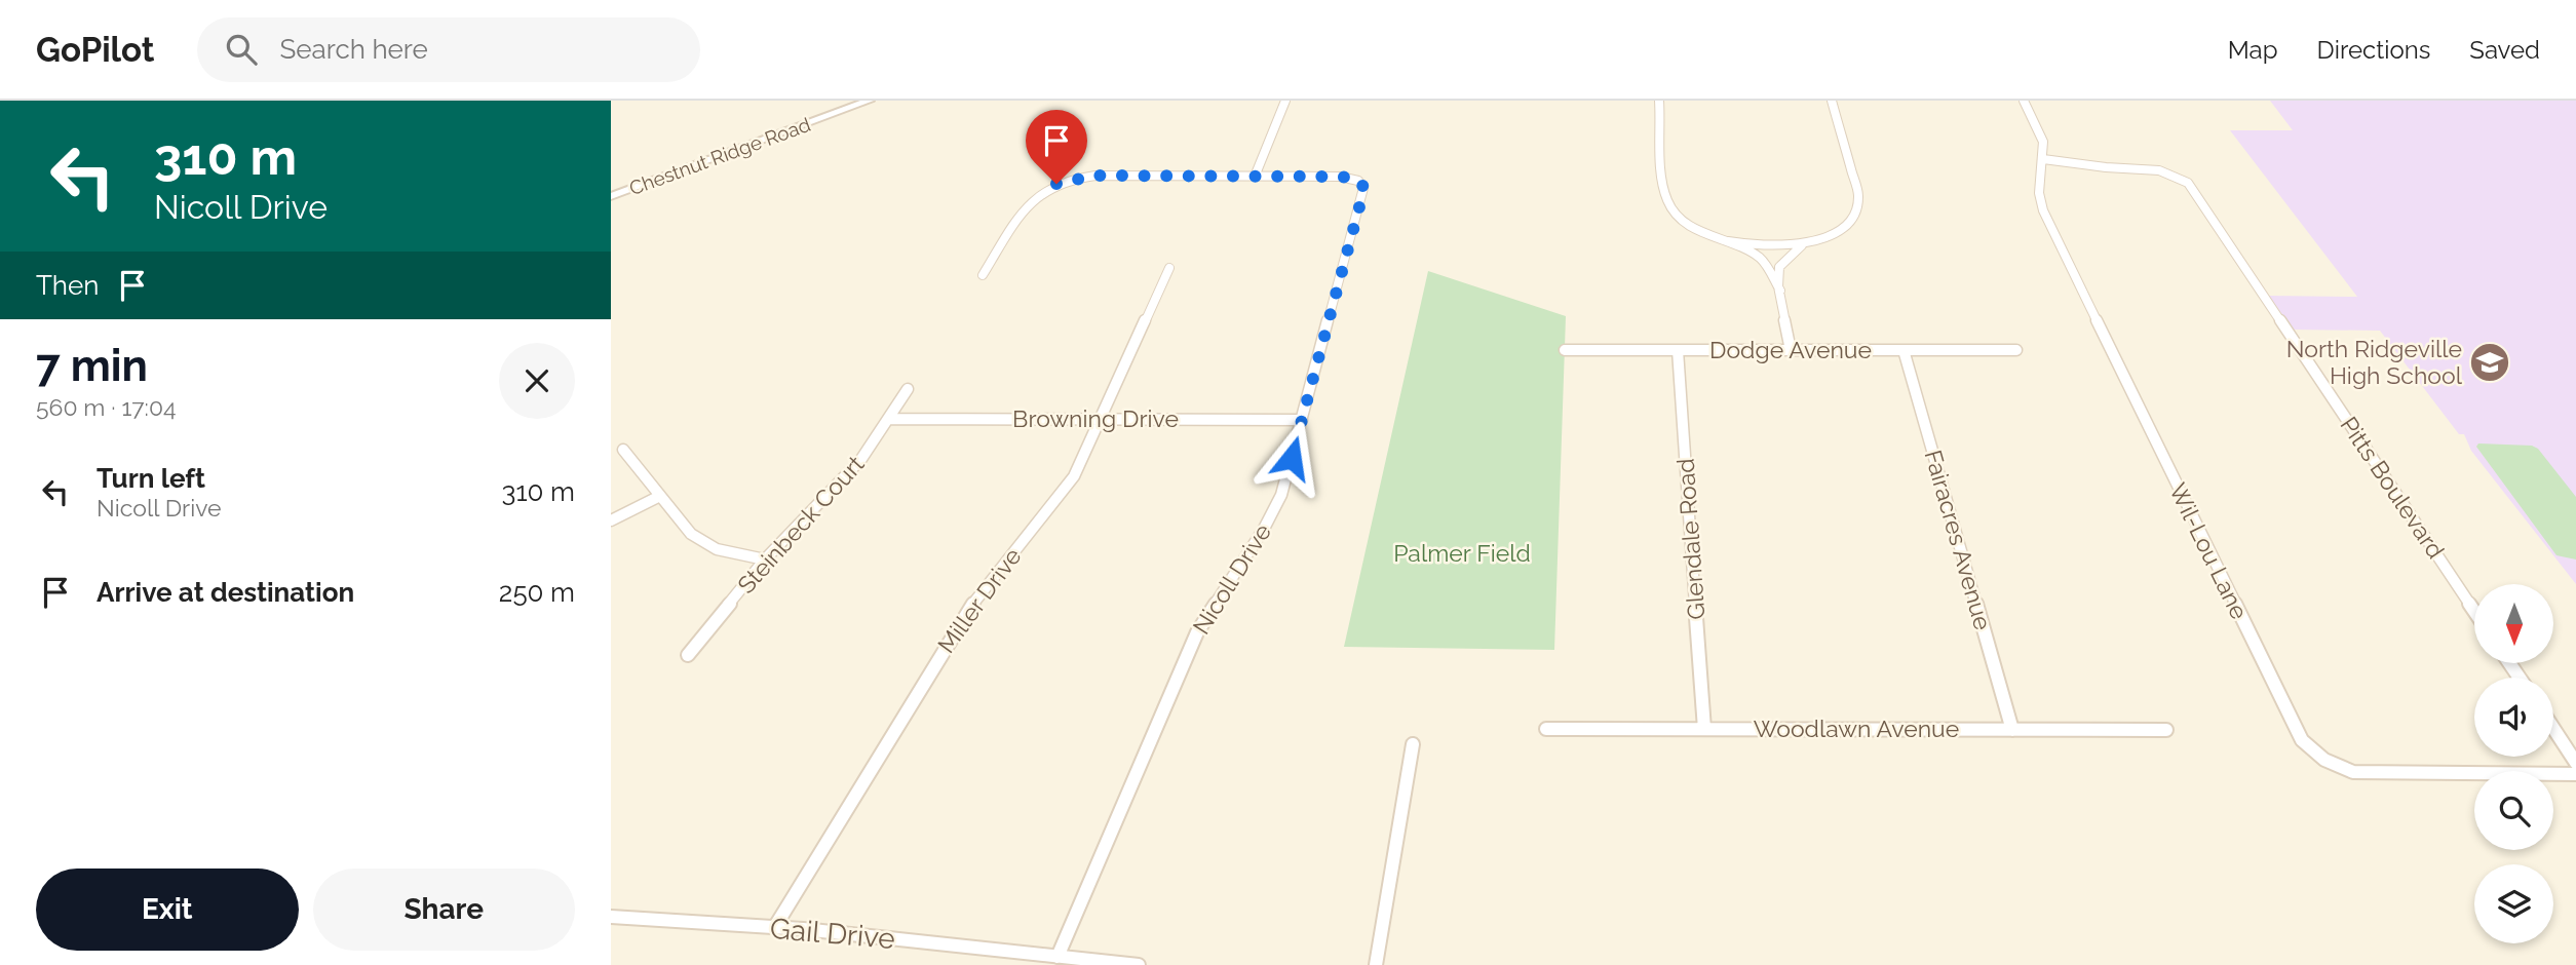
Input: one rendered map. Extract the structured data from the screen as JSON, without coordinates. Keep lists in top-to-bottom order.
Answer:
{
  "streets": {
    "street": [
      "Chestnut Ridge Road",
      "Dodge Avenue",
      "Browning Drive",
      "Pitts Boulevard",
      "Steinbeck Court",
      "Glendale Road",
      "Fairacres Avenue",
      "Wil-Lou Lane",
      "Nicoll Drive",
      "Miller Drive",
      "Woodlawn Avenue",
      "Gail Drive"
    ]
  },
  "crossings": [
    ["Dodge Avenue", "Glendale Road"],
    ["Dodge Avenue", "Fairacres Avenue"],
    ["Browning Drive", "Steinbeck Court"],
    ["Browning Drive", "Nicoll Drive"],
    ["Browning Drive", "Miller Drive"],
    ["Pitts Boulevard", "Wil-Lou Lane"],
    ["Glendale Road", "Woodlawn Avenue"],
    ["Fairacres Avenue", "Woodlawn Avenue"],
    ["Nicoll Drive", "Gail Drive"],
    ["Miller Drive", "Gail Drive"]
  ],
  "parks": ["Palmer Field"],
  "places": {
    "school or university": ["North Ridgeville High School"]
  },
  "north": "bottom",
  "page": {
    "header": "GoPilot",
    "search": "Search here",
    "nav": ["Map", "Directions", "Saved"],
    "turn": ["310 m", "Nicoll Drive"],
    "then": "Then",
    "heading": ["7 min", "560 m · 17:04"],
    "list": [
      {
        "name": "Turn left",
        "note": "Nicoll Drive",
        "value": "310 m"
      },
      {
        "name": "Arrive at destination",
        "value": "250 m"
      }
    ],
    "buttons": ["Exit", "Share"]
  }
}
